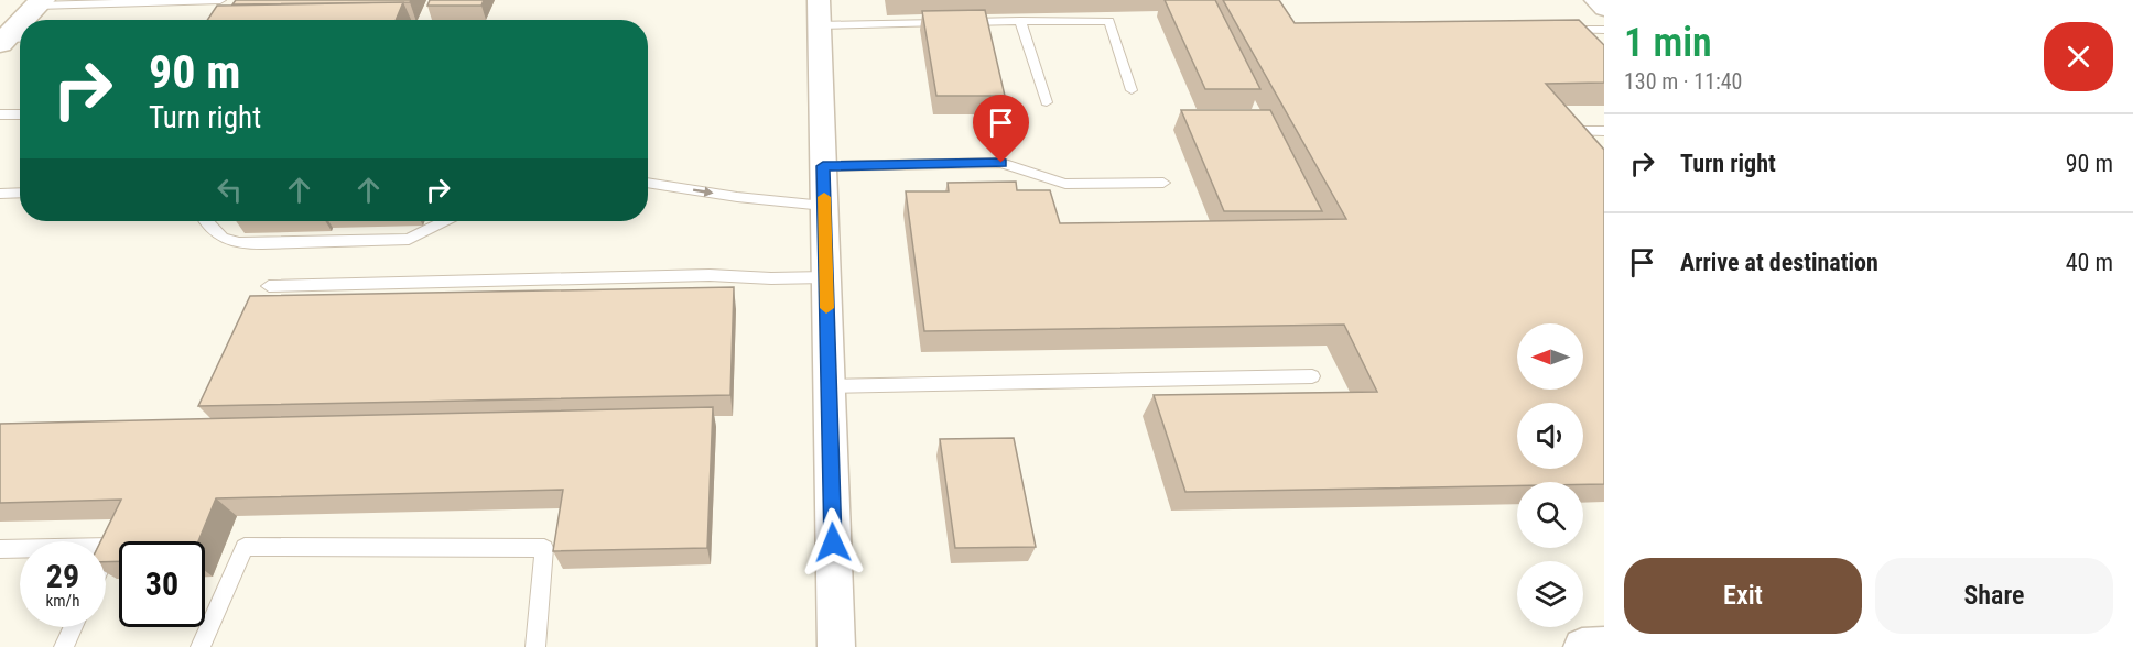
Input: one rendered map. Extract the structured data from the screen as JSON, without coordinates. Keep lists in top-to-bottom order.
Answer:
{
  "north": "left",
  "page": {
    "heading": ["1 min", "130 m · 11:40"],
    "turn": ["90 m", "Turn right"],
    "list": [
      {
        "name": "Turn right",
        "value": "90 m"
      },
      {
        "name": "Arrive at destination",
        "value": "40 m"
      }
    ],
    "speed": "29 km/h",
    "limit": "30",
    "buttons": ["Exit", "Share"]
  }
}
